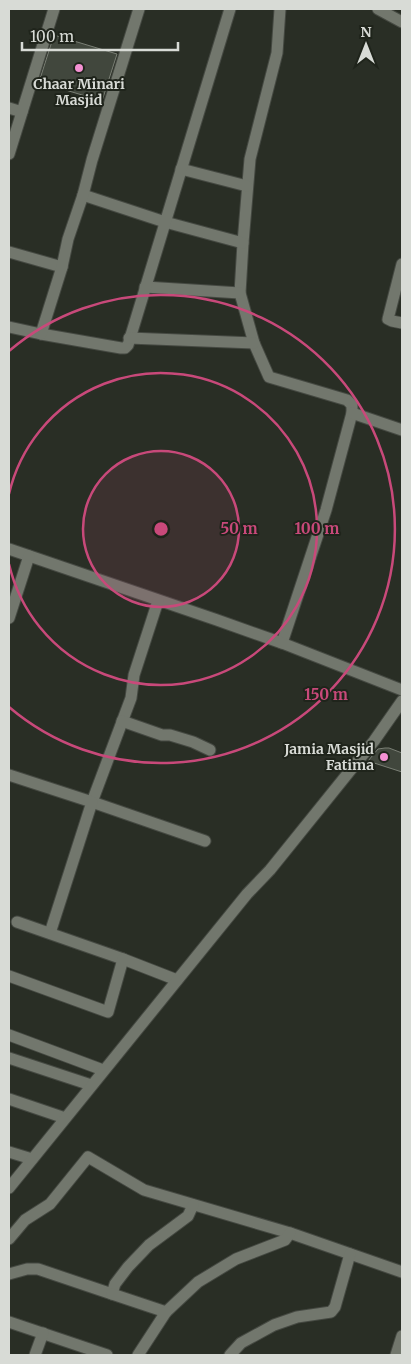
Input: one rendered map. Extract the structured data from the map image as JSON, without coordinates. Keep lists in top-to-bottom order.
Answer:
{
  "places": ["Chaar Minari Masjid", "Jamia Masjid Fatima"],
  "scale_bar": "100 m",
  "north": "top",
  "rings": ["50 m", "100 m", "150 m"]
}
